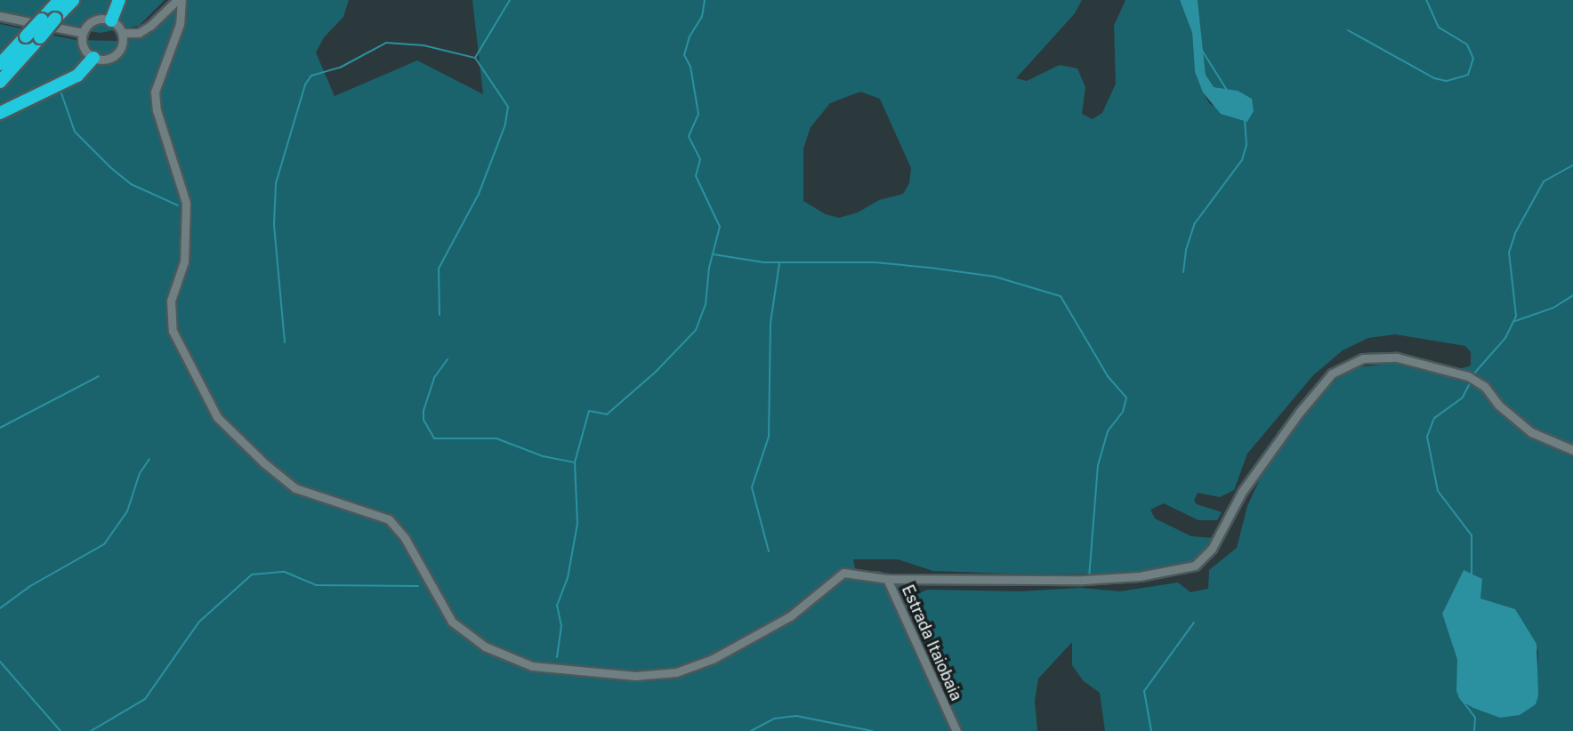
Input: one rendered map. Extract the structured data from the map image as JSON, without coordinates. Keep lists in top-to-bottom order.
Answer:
{
  "streets": {
    "street": ["Estrada Itaiobaia"]
  }
}
